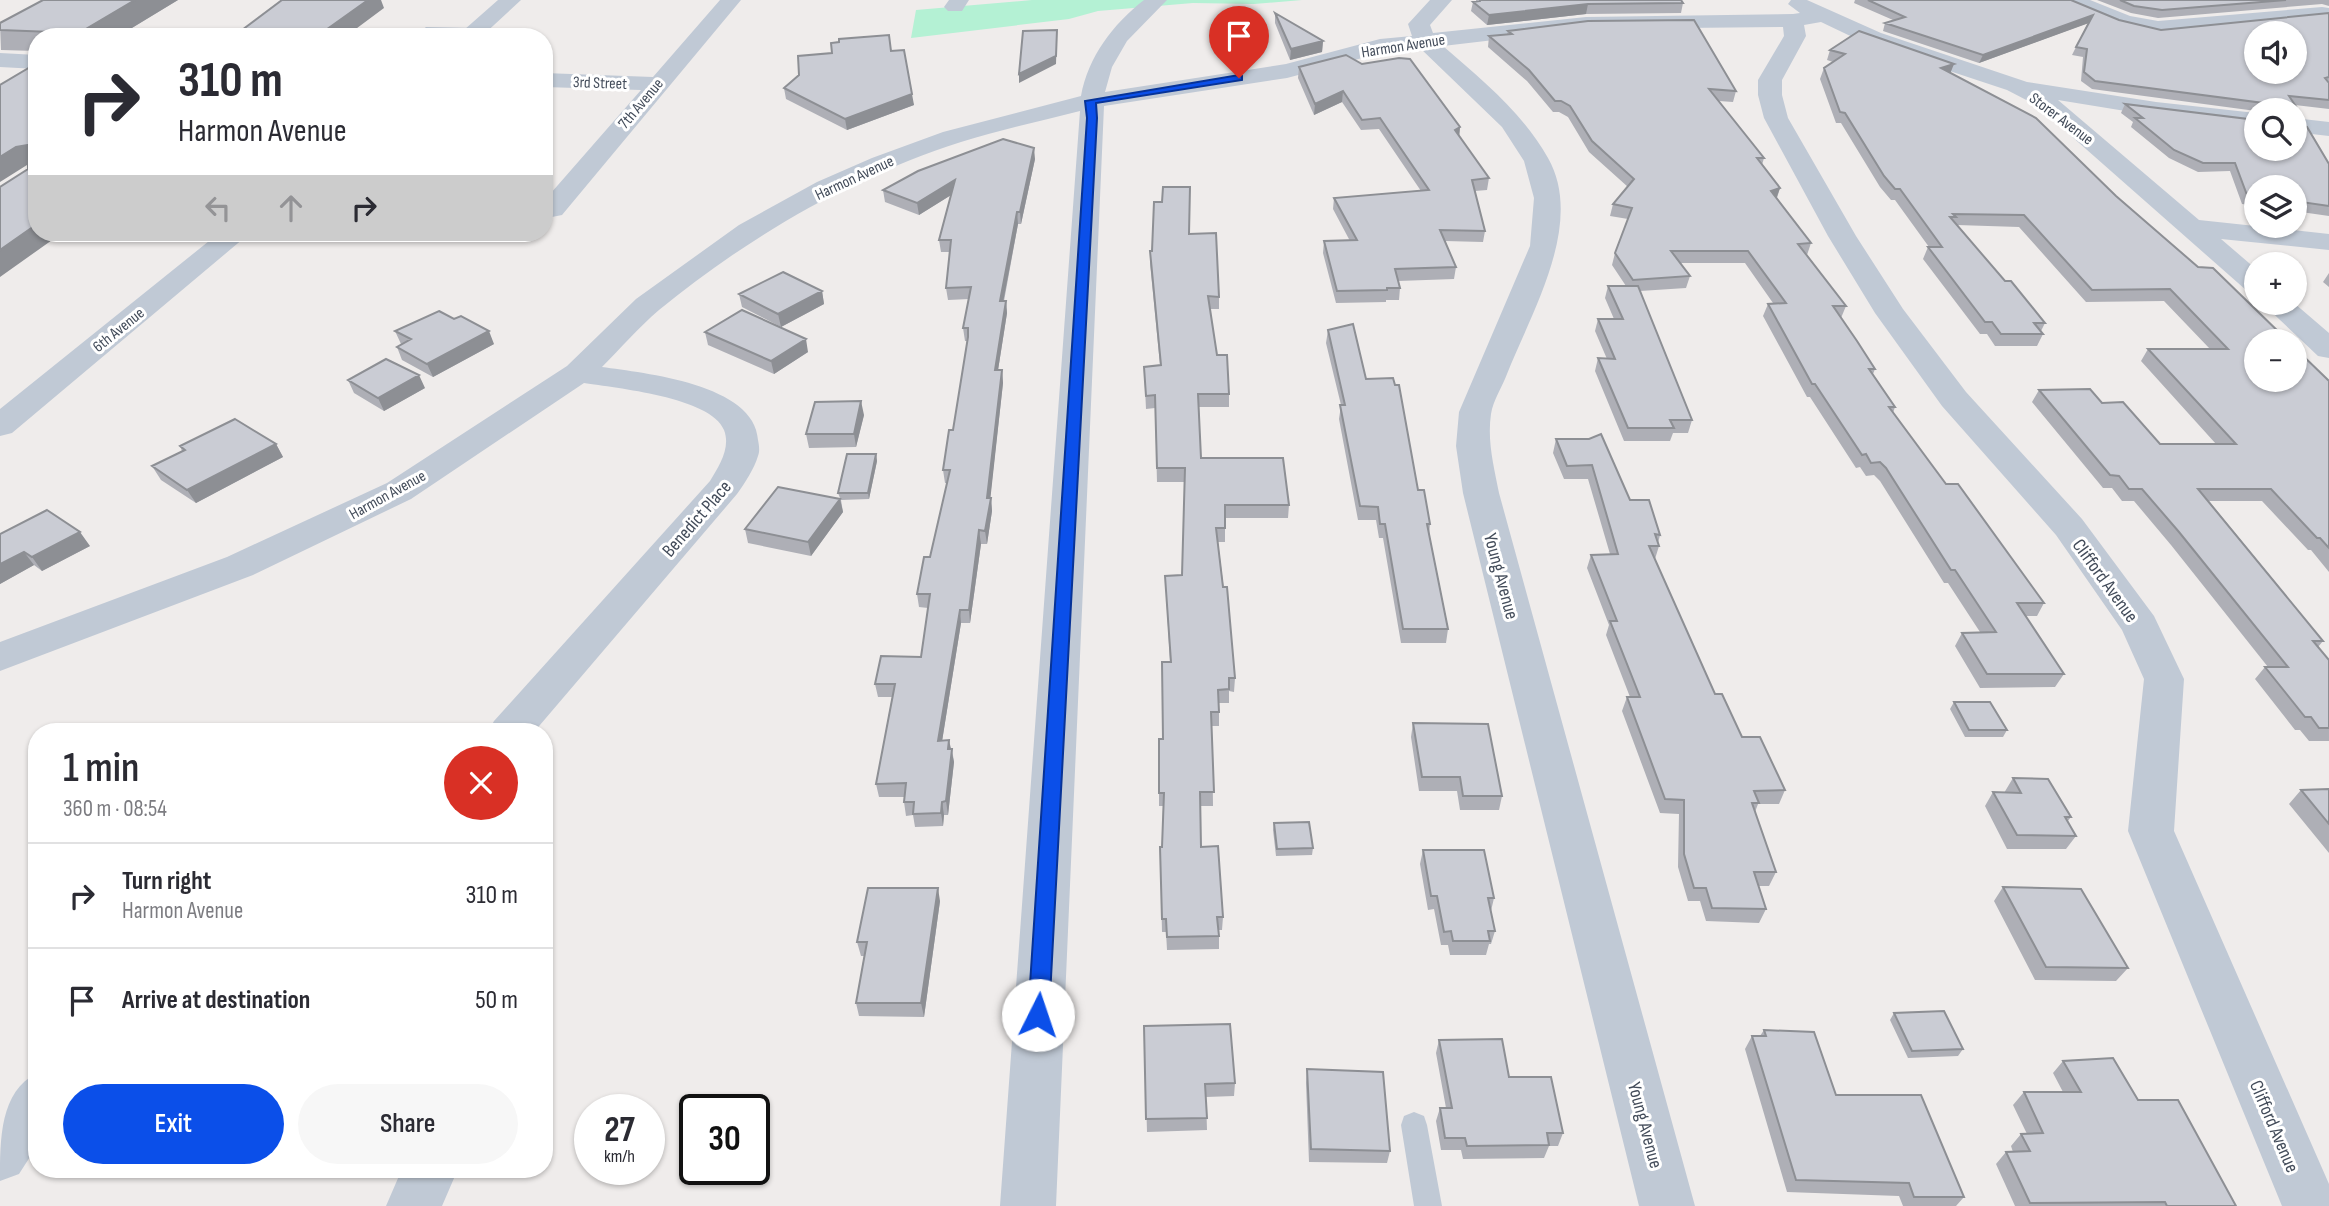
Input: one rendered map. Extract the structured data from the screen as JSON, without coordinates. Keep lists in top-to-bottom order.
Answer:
{
  "streets": {
    "street": [
      "Harmon Avenue",
      "3rd Street",
      "7th Avenue",
      "Storer Avenue",
      "6th Avenue",
      "Benedict Place",
      "Young Avenue",
      "Clifford Avenue"
    ]
  },
  "crossings": [
    ["Harmon Avenue", "Storer Avenue"],
    ["Harmon Avenue", "Benedict Place"],
    ["Harmon Avenue", "Young Avenue"],
    ["Harmon Avenue", "Clifford Avenue"],
    ["3rd Street", "7th Avenue"],
    ["Storer Avenue", "Clifford Avenue"]
  ],
  "page": {
    "map_buttons": ["+", "−"],
    "turn": ["310 m", "Harmon Avenue"],
    "heading": ["1 min", "360 m · 08:54"],
    "list": [
      {
        "name": "Turn right",
        "note": "Harmon Avenue",
        "value": "310 m"
      },
      {
        "name": "Arrive at destination",
        "value": "50 m"
      }
    ],
    "buttons": ["Exit", "Share"],
    "speed": "27 km/h",
    "limit": "30"
  }
}
